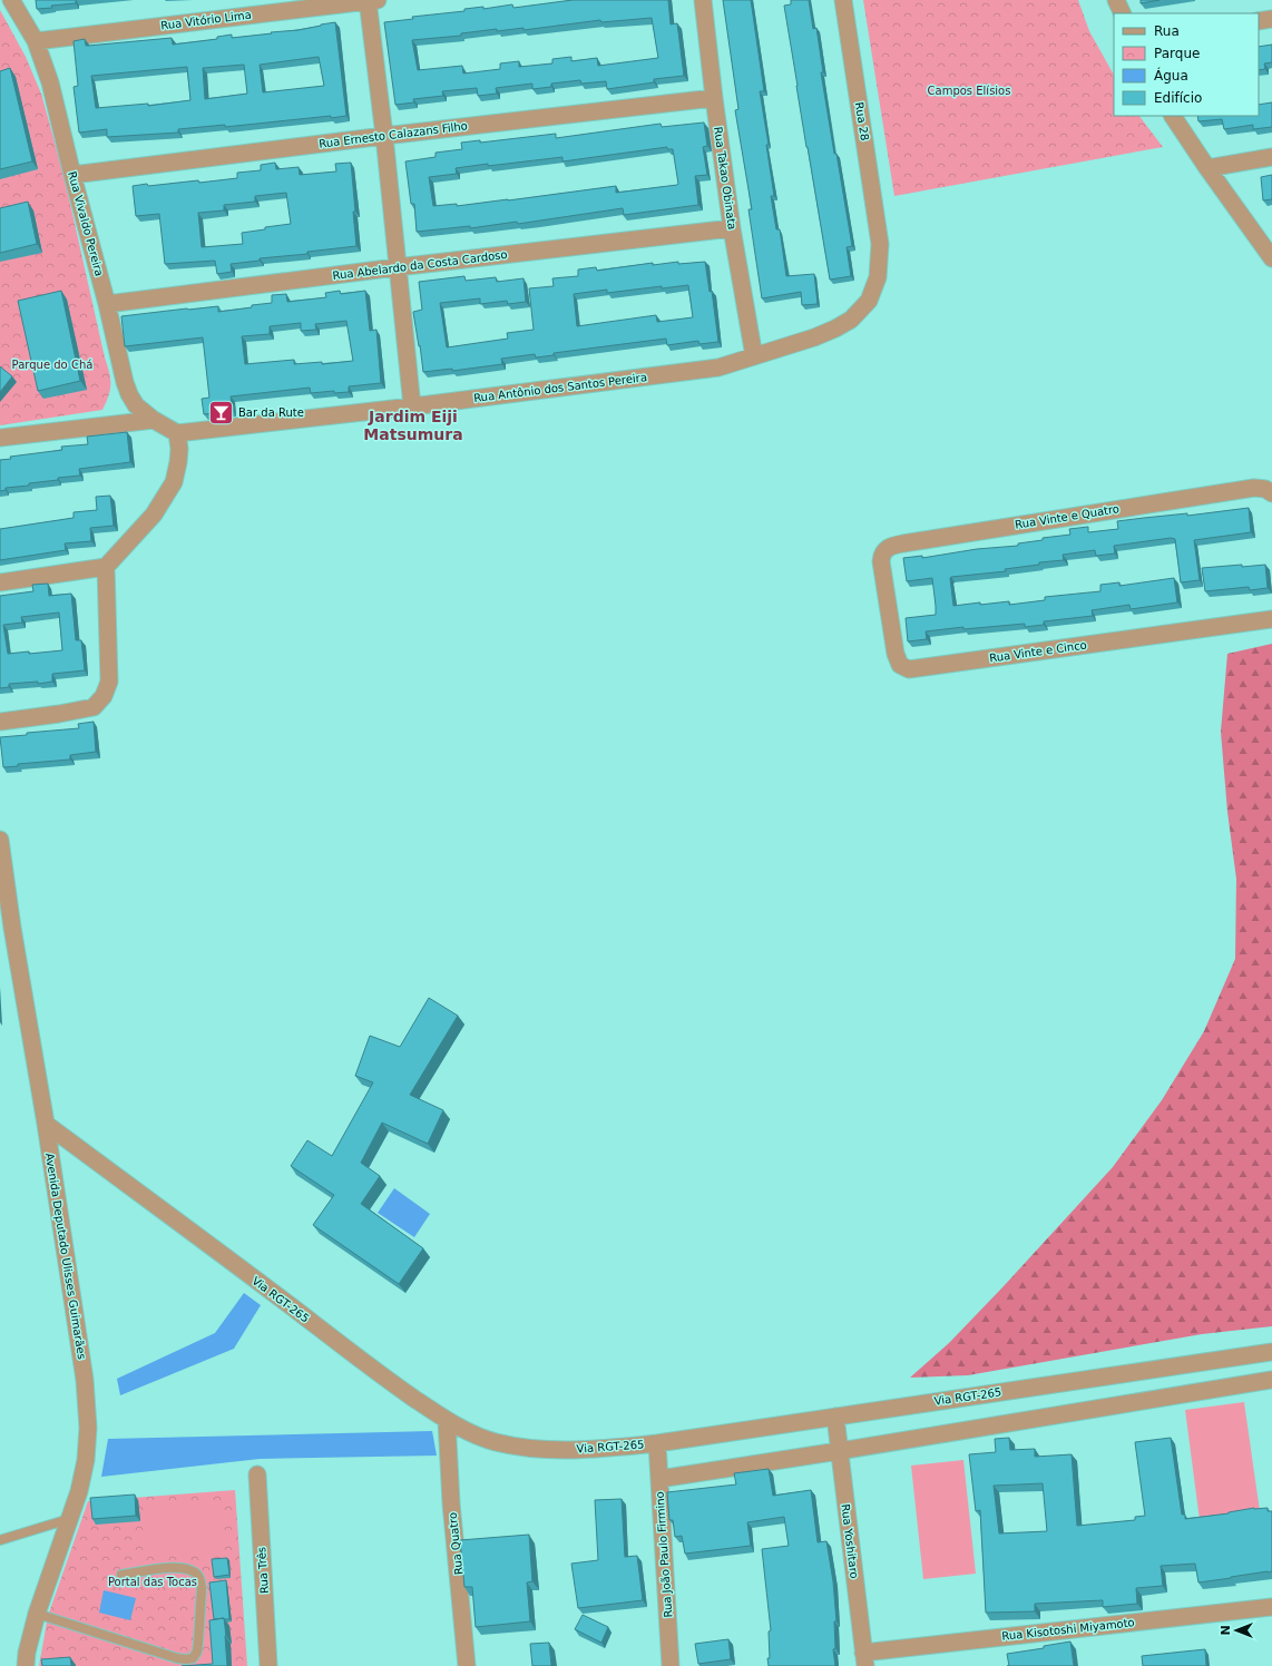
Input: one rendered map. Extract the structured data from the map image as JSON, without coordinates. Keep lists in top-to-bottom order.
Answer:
{
  "streets": {
    "street": [
      "Rua Vitório Lima",
      "Rua 28",
      "Rua Ernesto Calazans Filho",
      "Rua Takao Obinata",
      "Rua Vivaldo Pereira",
      "Rua Abelardo da Costa Cardoso",
      "Rua Antônio dos Santos Pereira",
      "Rua Vinte e Quatro",
      "Rua Vinte e Cinco",
      "Avenida Deputado Ulisses Guimarães",
      "Via RGT-265",
      "Rua Yoshitaro",
      "Rua Quatro",
      "Rua João Paulo Firmino",
      "Rua Três",
      "Rua Kisotoshi Miyamoto"
    ]
  },
  "crossings": [
    ["Rua Vitório Lima", "Rua Vivaldo Pereira"],
    ["Rua 28", "Rua Antônio dos Santos Pereira"],
    ["Rua Ernesto Calazans Filho", "Rua Takao Obinata"],
    ["Rua Ernesto Calazans Filho", "Rua Vivaldo Pereira"],
    ["Rua Takao Obinata", "Rua Abelardo da Costa Cardoso"],
    ["Rua Takao Obinata", "Rua Antônio dos Santos Pereira"],
    ["Rua Vivaldo Pereira", "Rua Abelardo da Costa Cardoso"],
    ["Rua Vivaldo Pereira", "Rua Antônio dos Santos Pereira"],
    ["Rua Vinte e Quatro", "Rua Vinte e Cinco"],
    ["Avenida Deputado Ulisses Guimarães", "Via RGT-265"],
    ["Via RGT-265", "Rua Yoshitaro"],
    ["Via RGT-265", "Rua Quatro"],
    ["Via RGT-265", "Rua João Paulo Firmino"],
    ["Rua Yoshitaro", "Rua Kisotoshi Miyamoto"]
  ],
  "districts": ["Jardim Eiji Matsumura"],
  "parks": ["Campos Elísios", "Parque do Chá", "Portal das Tocas"],
  "places": {
    "bar": ["Bar da Rute"]
  },
  "legend": [
    "Rua",
    "Parque",
    "Água",
    "Edifício"
  ],
  "north": "left"
}
